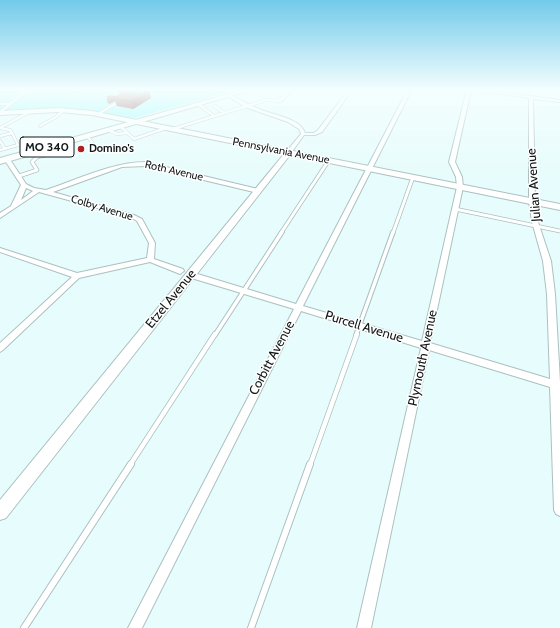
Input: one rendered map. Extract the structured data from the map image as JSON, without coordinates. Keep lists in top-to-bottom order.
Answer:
{
  "streets": {
    "main road": ["MO 340"],
    "street": [
      "Pennsylvania Avenue",
      "Roth Avenue",
      "Julian Avenue",
      "Colby Avenue",
      "Etzel Avenue",
      "Purcell Avenue",
      "Corbitt Avenue",
      "Plymouth Avenue"
    ]
  },
  "crossings": [
    ["MO 340", "Pennsylvania Avenue"],
    ["Pennsylvania Avenue", "Julian Avenue"],
    ["Pennsylvania Avenue", "Etzel Avenue"],
    ["Pennsylvania Avenue", "Corbitt Avenue"],
    ["Pennsylvania Avenue", "Plymouth Avenue"],
    ["Roth Avenue", "Colby Avenue"],
    ["Roth Avenue", "Etzel Avenue"],
    ["Julian Avenue", "Purcell Avenue"],
    ["Colby Avenue", "Purcell Avenue"],
    ["Etzel Avenue", "Purcell Avenue"],
    ["Purcell Avenue", "Corbitt Avenue"],
    ["Purcell Avenue", "Plymouth Avenue"]
  ],
  "places": ["Domino's"]
}
